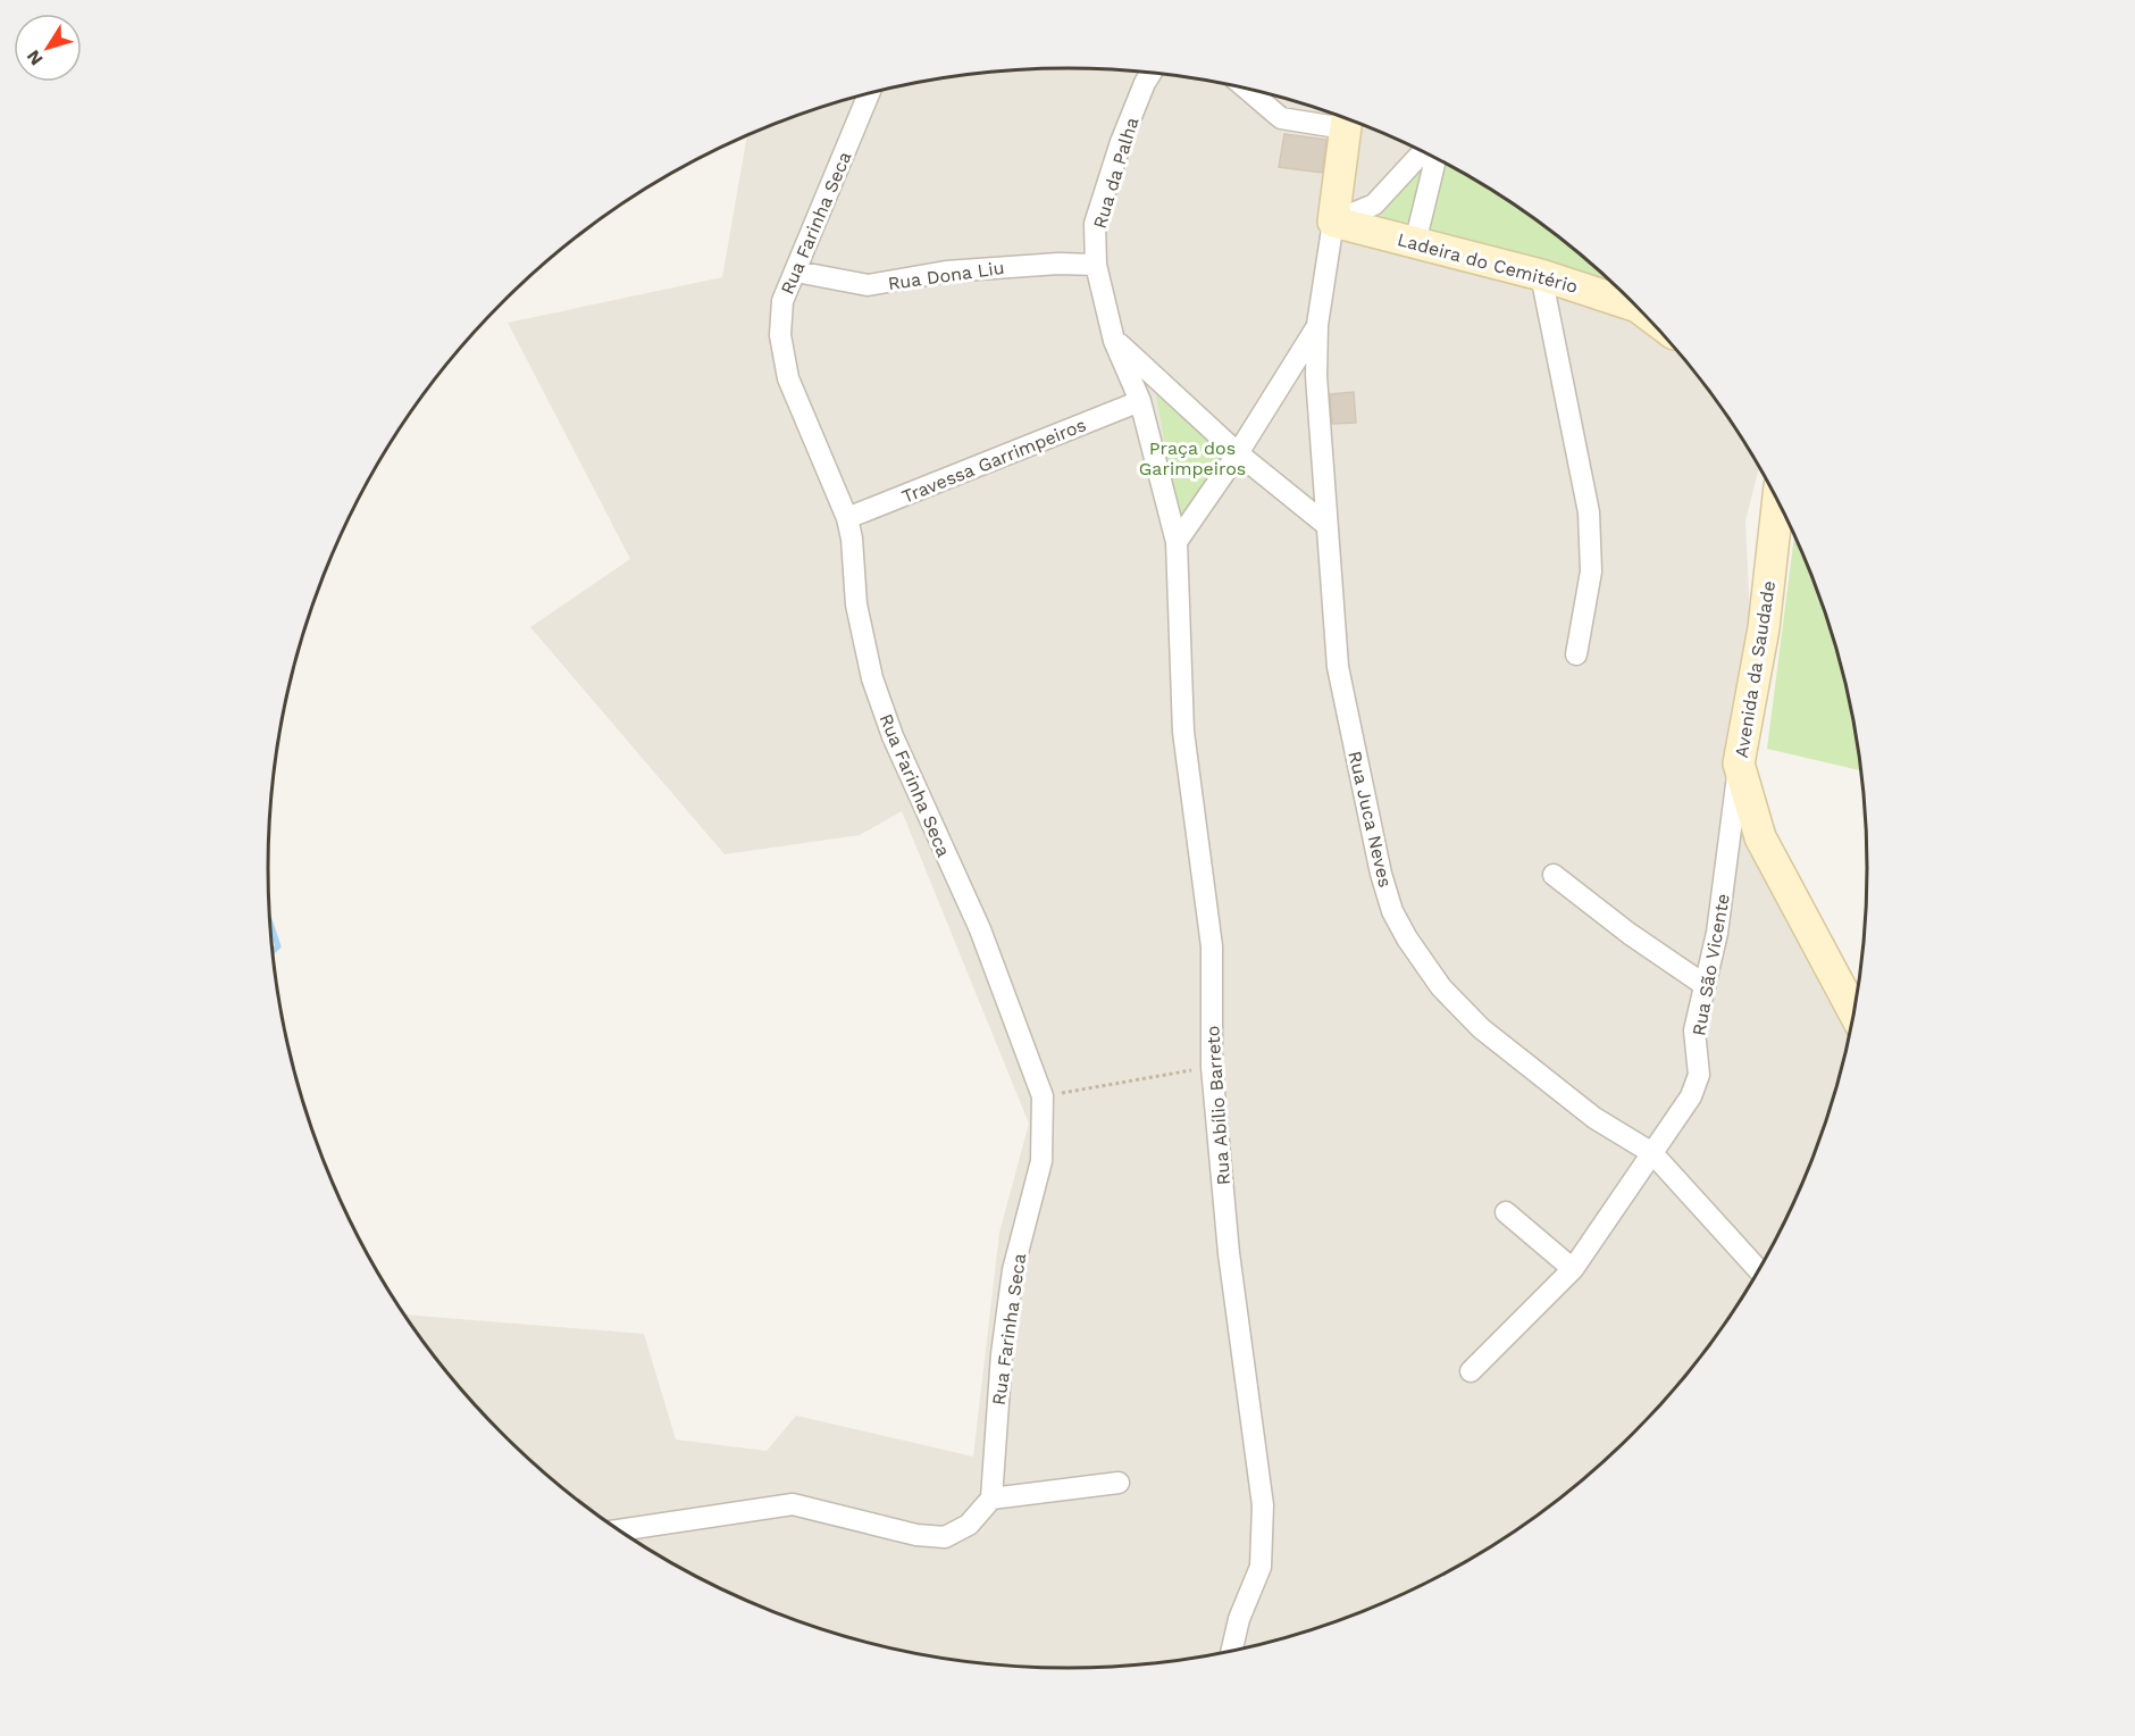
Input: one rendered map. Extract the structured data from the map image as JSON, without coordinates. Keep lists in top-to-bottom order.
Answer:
{
  "streets": {
    "street": [
      "Rua da Palha",
      "Rua Farinha Seca",
      "Ladeira do Cemitério",
      "Rua Dona Liu",
      "Travessa Garrimpeiros",
      "Avenida da Saudade",
      "Rua Juca Neves",
      "Rua São Vicente",
      "Rua Abílio Barreto"
    ]
  },
  "crossings": [
    ["Rua da Palha", "Rua Dona Liu"],
    ["Rua da Palha", "Travessa Garrimpeiros"],
    ["Rua da Palha", "Rua Abílio Barreto"],
    ["Rua Farinha Seca", "Rua Dona Liu"],
    ["Rua Farinha Seca", "Travessa Garrimpeiros"],
    ["Ladeira do Cemitério", "Rua Juca Neves"],
    ["Travessa Garrimpeiros", "Rua Abílio Barreto"],
    ["Avenida da Saudade", "Rua São Vicente"],
    ["Rua Juca Neves", "Rua São Vicente"]
  ],
  "parks": ["Praça dos Garimpeiros"],
  "north": "bottom left"
}
